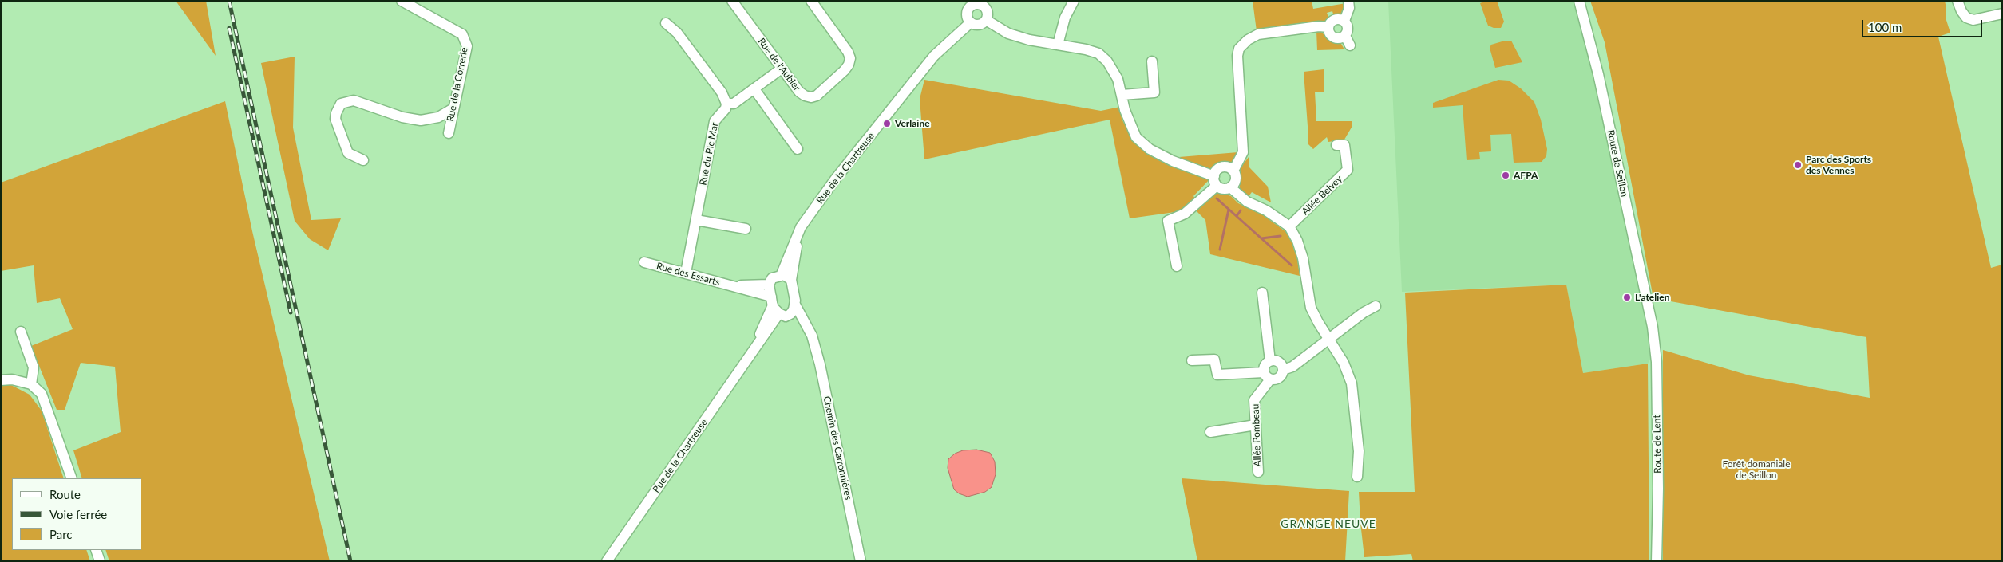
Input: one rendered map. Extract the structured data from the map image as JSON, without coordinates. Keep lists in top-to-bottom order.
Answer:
{
  "streets": {
    "street": [
      "Rue de l'Aubier",
      "Rue de la Correrie",
      "Rue du Pic Mar",
      "Route de Seillon",
      "Rue de la Chartreuse",
      "Allée Belvey",
      "Rue des Essarts",
      "Allée Pombeau",
      "Route de Lent",
      "Chemin des Carronnières"
    ]
  },
  "crossings": [
    ["Rue du Pic Mar", "Rue des Essarts"],
    ["Route de Seillon", "Route de Lent"],
    ["Rue de la Chartreuse", "Rue des Essarts"],
    ["Rue de la Chartreuse", "Chemin des Carronnières"],
    ["Rue des Essarts", "Chemin des Carronnières"]
  ],
  "districts": ["GRANGE NEUVE"],
  "parks": ["Forêt domaniale de Seillon"],
  "places": [
    "Verlaine",
    "Parc des Sports des Vennes",
    "AFPA",
    "L'atelien"
  ],
  "legend": ["Route", "Voie ferrée", "Parc"],
  "scale_bar": "100 m"
}
